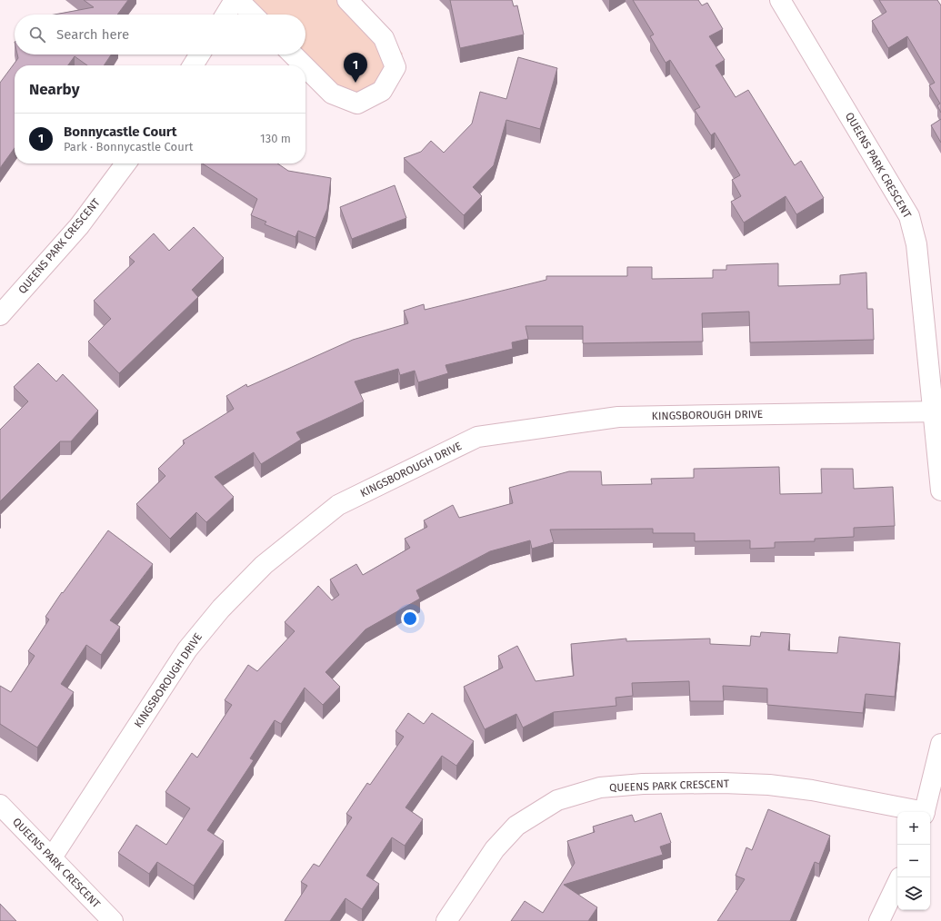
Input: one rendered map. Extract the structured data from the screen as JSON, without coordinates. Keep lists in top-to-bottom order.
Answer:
{
  "streets": {
    "street": ["QUEENS PARK CRESCENT", "KINGSBOROUGH DRIVE"]
  },
  "crossings": [
    ["QUEENS PARK CRESCENT", "KINGSBOROUGH DRIVE"]
  ],
  "page": {
    "search": "Search here",
    "pins": "1",
    "heading": "Nearby",
    "list": [
      {
        "mark": "1",
        "name": "Bonnycastle Court",
        "note": "Park · Bonnycastle Court",
        "value": "130 m"
      }
    ],
    "map_buttons": ["+", "−"]
  }
}
